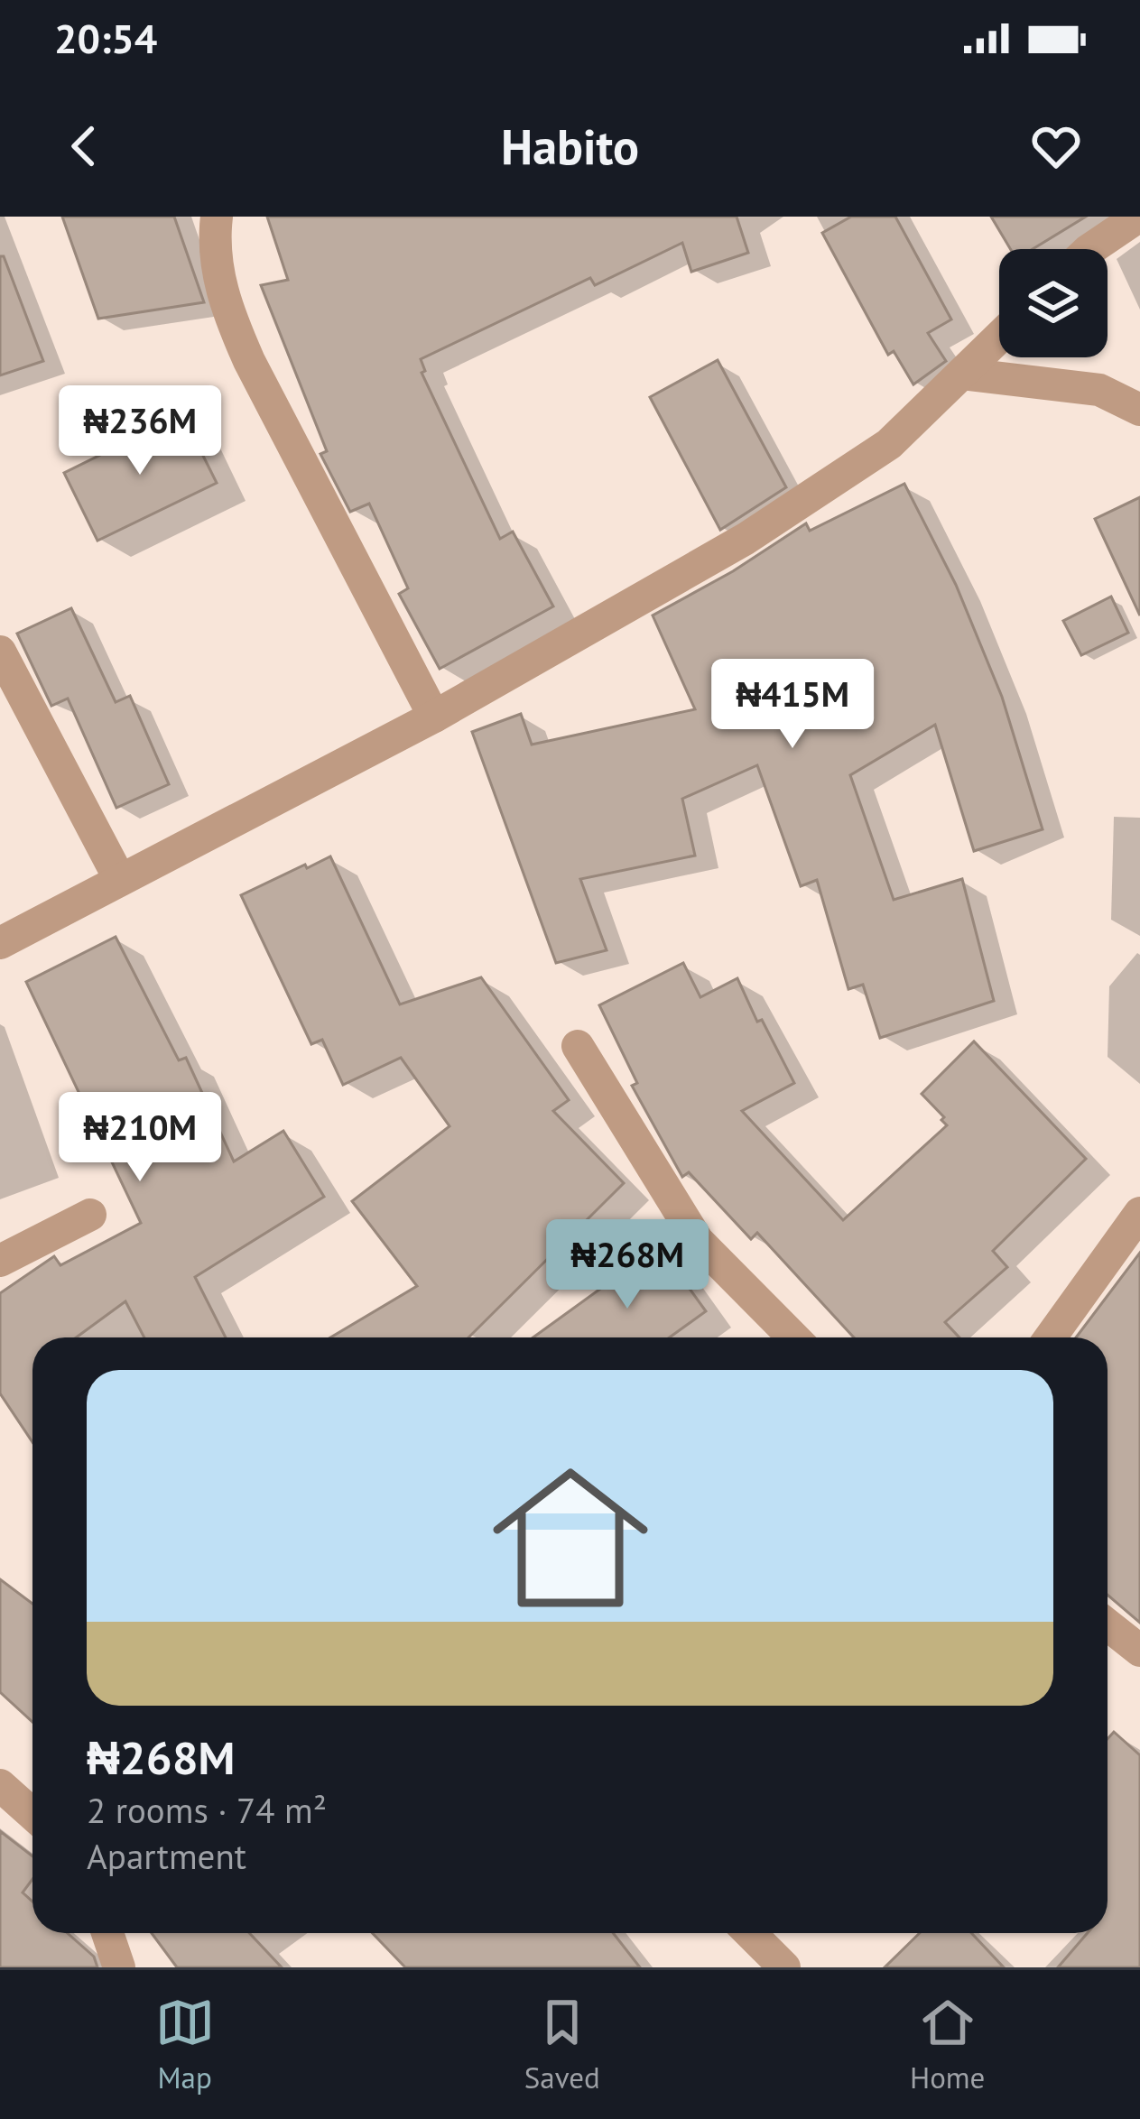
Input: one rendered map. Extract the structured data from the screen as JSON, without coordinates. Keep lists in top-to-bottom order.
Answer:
{
  "page": {
    "status": "20:54",
    "header": "Habito",
    "price": [
      "₦236M",
      "₦415M",
      "₦210M",
      "₦268M"
    ],
    "list": [
      {
        "name": "₦268M",
        "note": "2 rooms · 74 m² · Apartment"
      }
    ],
    "tabs": ["Map", "Saved", "Home"]
  }
}
